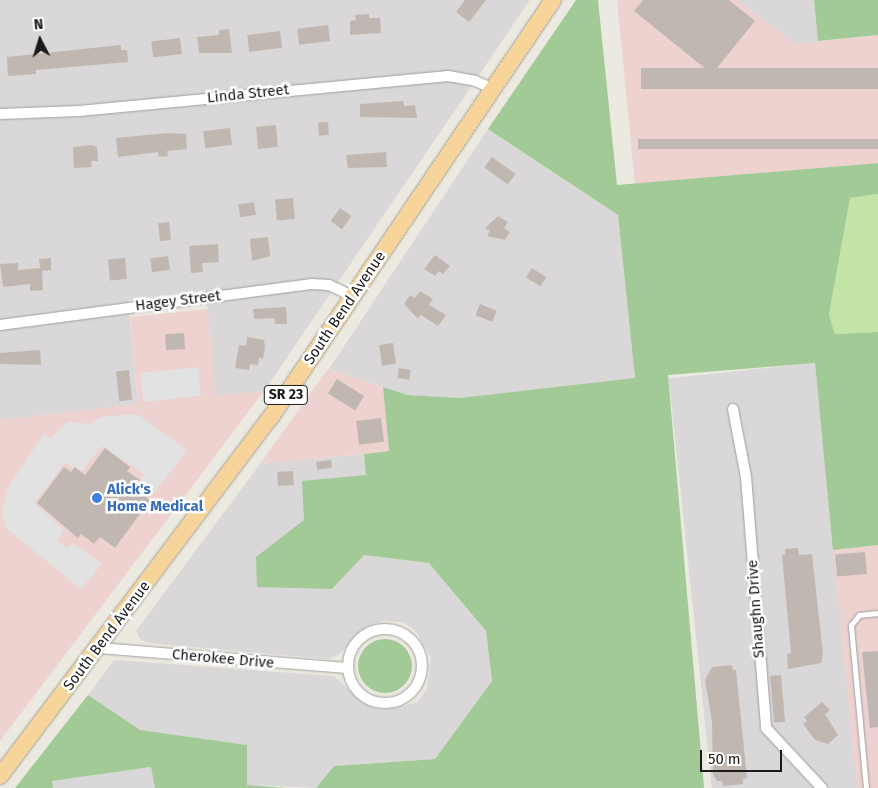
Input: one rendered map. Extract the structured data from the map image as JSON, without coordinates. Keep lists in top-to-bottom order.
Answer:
{
  "streets": {
    "main road": ["South Bend Avenue", "SR 23"],
    "street": [
      "Linda Street",
      "Hagey Street",
      "Shaughn Drive",
      "Cherokee Drive"
    ]
  },
  "crossings": [
    ["Linda Street", "South Bend Avenue"],
    ["Hagey Street", "South Bend Avenue"],
    ["South Bend Avenue", "Cherokee Drive"]
  ],
  "places": ["Alick's Home Medical"],
  "scale_bar": "50 m",
  "north": "top"
}
